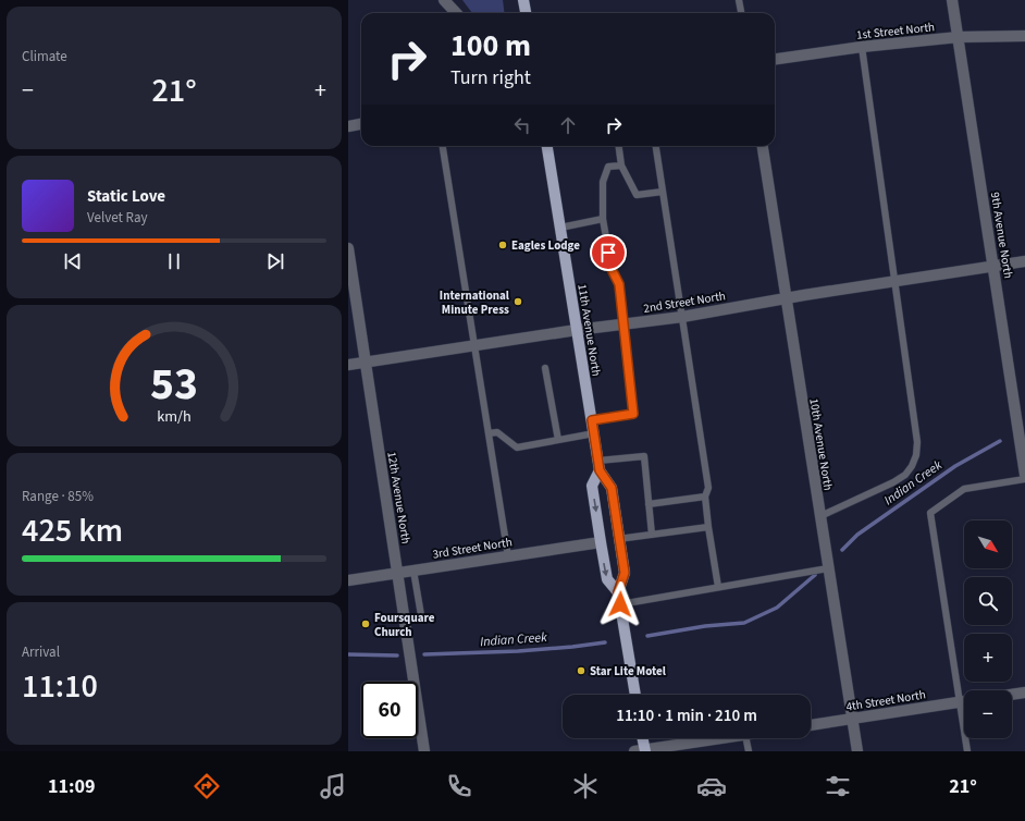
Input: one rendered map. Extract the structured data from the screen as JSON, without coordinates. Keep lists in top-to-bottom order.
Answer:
{
  "streets": {
    "main road": ["11th Avenue North"],
    "street": [
      "1st Street North",
      "9th Avenue North",
      "2nd Street North",
      "10th Avenue North",
      "12th Avenue North",
      "3rd Street North",
      "4th Street North"
    ]
  },
  "crossings": [
    ["1st Street North", "9th Avenue North"],
    ["9th Avenue North", "2nd Street North"],
    ["2nd Street North", "11th Avenue North"],
    ["2nd Street North", "10th Avenue North"],
    ["2nd Street North", "12th Avenue North"],
    ["11th Avenue North", "3rd Street North"],
    ["10th Avenue North", "4th Street North"],
    ["12th Avenue North", "3rd Street North"]
  ],
  "water": ["Indian Creek"],
  "places": [
    "Eagles Lodge",
    "International Minute Press",
    "Foursquare Church",
    "Star Lite Motel"
  ],
  "north": "bottom right",
  "page": {
    "tile": [
      "Climate",
      ["Range · 85%", "425 km"],
      ["Arrival", "11:10"]
    ],
    "turn": ["100 m", "Turn right"],
    "heat": ["−", "21°", "+"],
    "song": ["Static Love", "Velvet Ray"],
    "map_buttons": ["+", "−"],
    "limit": "60",
    "trip": "11:10 · 1 min · 210 m",
    "tabs": ["11:09", "21°"],
    "gauge": ["53", "km/h"]
  }
}
